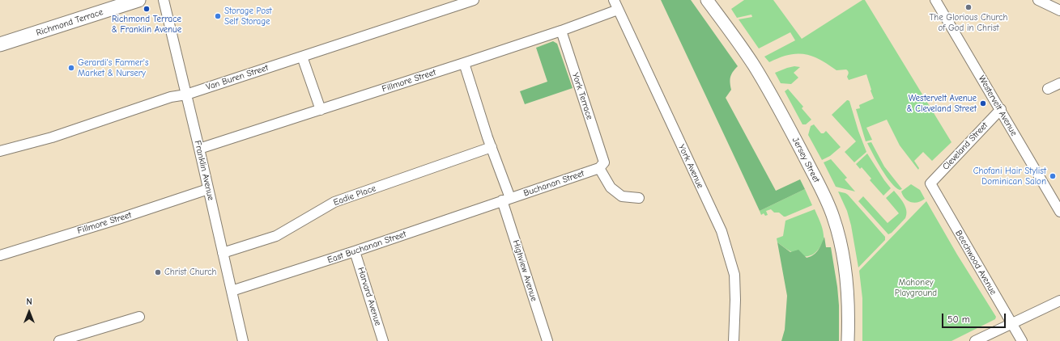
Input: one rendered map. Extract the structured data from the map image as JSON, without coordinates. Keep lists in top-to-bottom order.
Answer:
{
  "streets": {
    "main road": ["Richmond Terrace"],
    "street": [
      "Van Buren Street",
      "Fillmore Street",
      "York Terrace",
      "Westervelt Avenue",
      "Cleveland Street",
      "Jersey Street",
      "York Avenue",
      "Franklin Avenue",
      "Buchanan Street",
      "Eadie Place",
      "East Buchanan Street",
      "Beechwood Avenue",
      "Highview Avenue",
      "Harvard Avenue"
    ]
  },
  "crossings": [
    ["Van Buren Street", "Franklin Avenue"],
    ["Fillmore Street", "York Terrace"],
    ["Fillmore Street", "York Avenue"],
    ["Fillmore Street", "Franklin Avenue"],
    ["Fillmore Street", "Highview Avenue"],
    ["York Terrace", "Buchanan Street"],
    ["Westervelt Avenue", "Cleveland Street"],
    ["Cleveland Street", "Beechwood Avenue"],
    ["Franklin Avenue", "Eadie Place"],
    ["Franklin Avenue", "East Buchanan Street"],
    ["Buchanan Street", "East Buchanan Street"],
    ["Buchanan Street", "Highview Avenue"],
    ["Eadie Place", "Highview Avenue"],
    ["East Buchanan Street", "Highview Avenue"],
    ["East Buchanan Street", "Harvard Avenue"]
  ],
  "parks": ["Mahoney Playground"],
  "places": [
    "The Glorious Church of God in Christ",
    "Richmond Terrace & Franklin Avenue",
    "Storage Post Self Storage",
    "Gerardi's Farmer's Market & Nursery",
    "Westervelt Avenue & Cleveland Street",
    "Chofani Hair Stylist Dominican Salon",
    "Christ Church"
  ],
  "scale_bar": "50 m",
  "north": "top"
}
